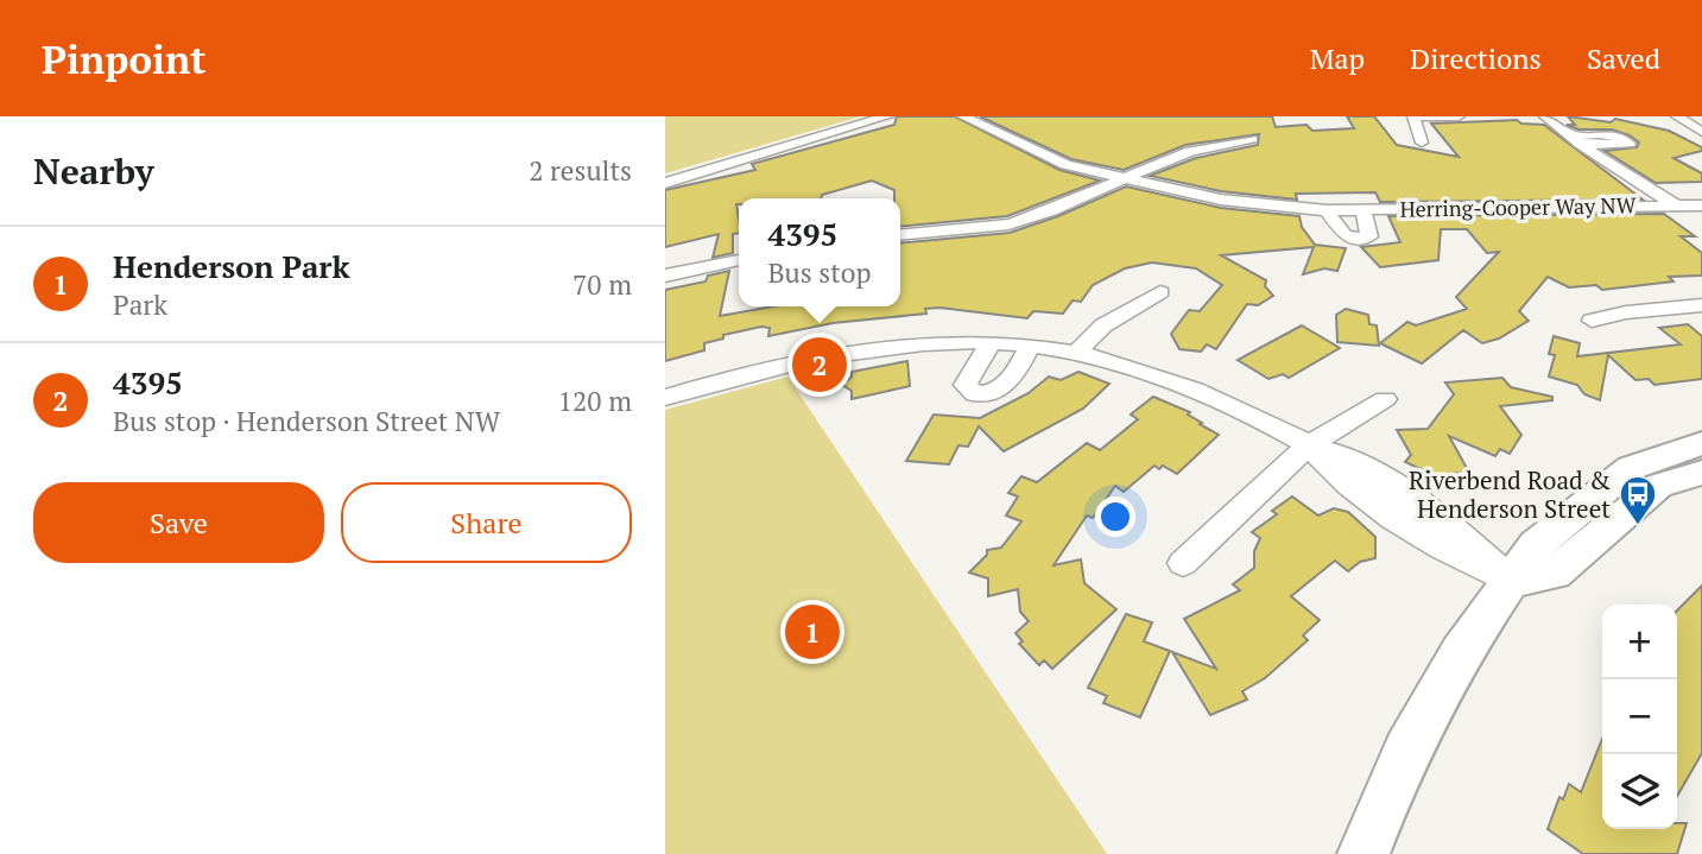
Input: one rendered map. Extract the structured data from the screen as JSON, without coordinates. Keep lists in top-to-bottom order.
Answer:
{
  "streets": {
    "street": ["Herring-Cooper Way NW"]
  },
  "places": {
    "bus stop": ["Riverbend Road & Henderson Street"]
  },
  "page": {
    "header": "Pinpoint",
    "nav": ["Map", "Directions", "Saved"],
    "heading": ["Nearby", "2 results"],
    "popup": ["4395", "Bus stop"],
    "list": [
      {
        "mark": "1",
        "name": "Henderson Park",
        "note": "Park",
        "value": "70 m"
      },
      {
        "mark": "2",
        "name": "4395",
        "note": "Bus stop · Henderson Street NW",
        "value": "120 m"
      }
    ],
    "pins": ["2", "1"],
    "buttons": ["Save", "Share"],
    "map_buttons": ["+", "−"]
  }
}
